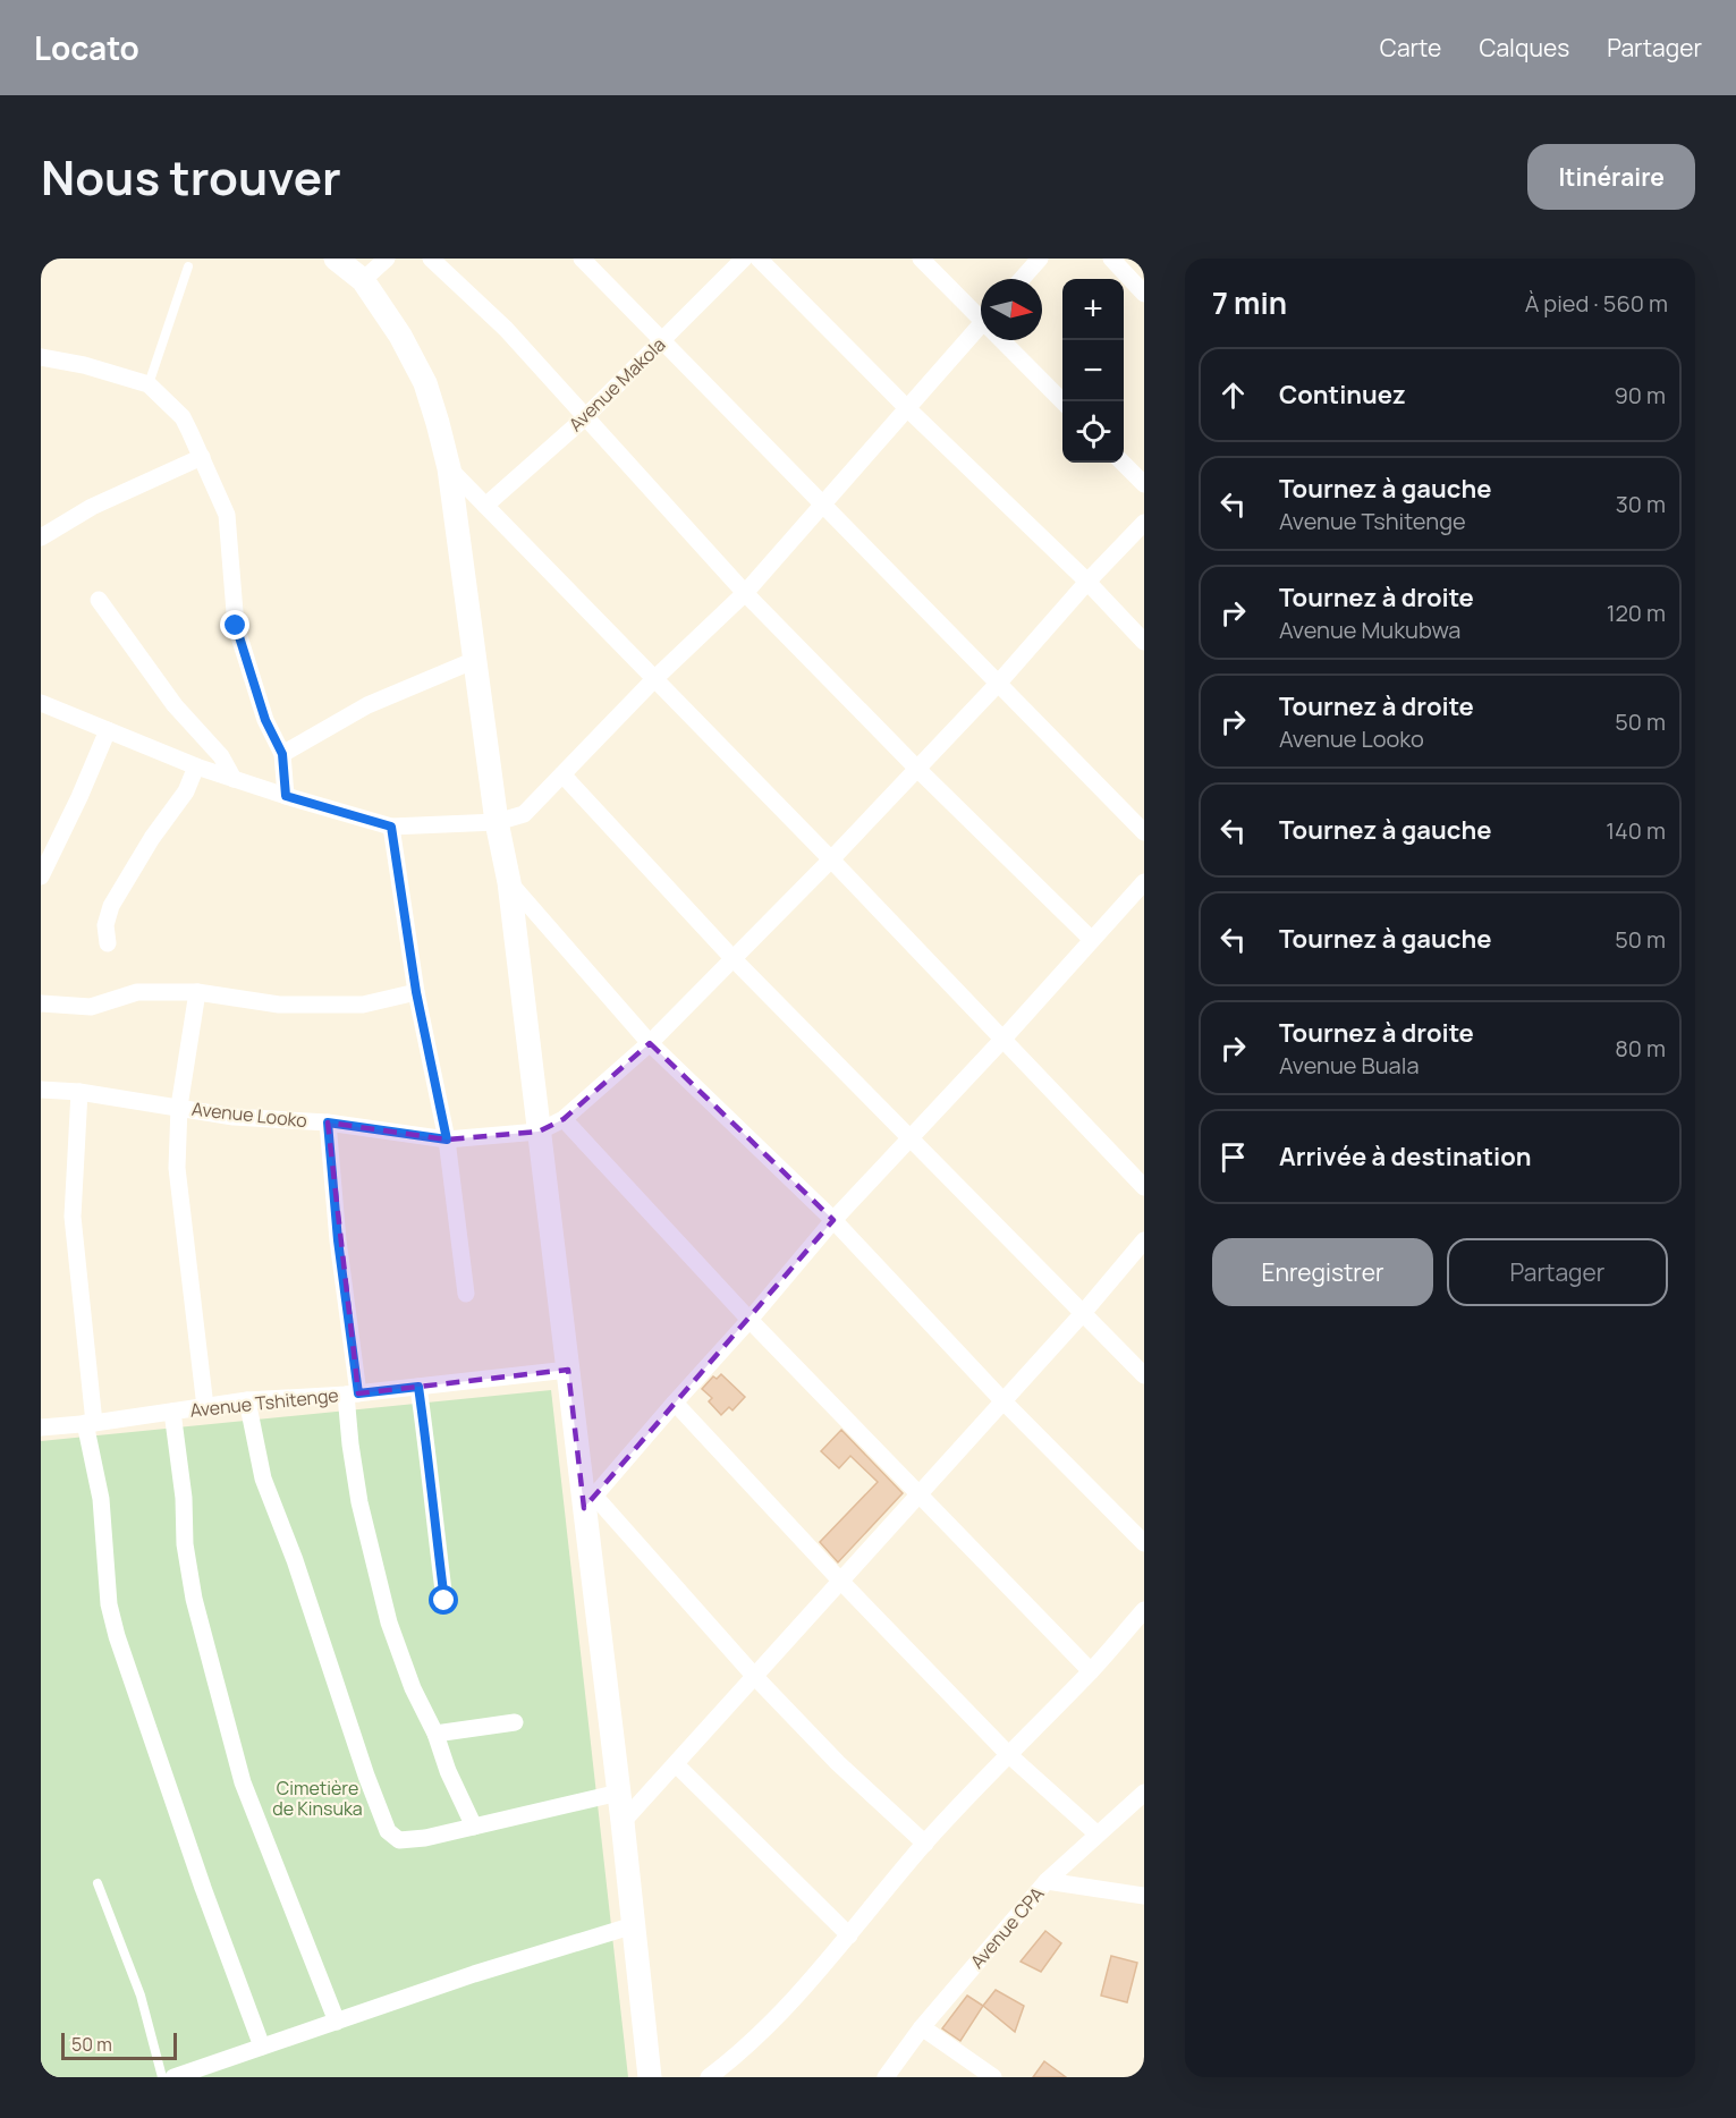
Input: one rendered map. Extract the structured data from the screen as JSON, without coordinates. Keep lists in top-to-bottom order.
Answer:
{
  "streets": {
    "street": [
      "Avenue Makola",
      "Avenue Looko",
      "Avenue Tshitenge",
      "Avenue CPA"
    ]
  },
  "parks": ["Cimetière de Kinsuka"],
  "scale_bar": "50 m",
  "north": "right",
  "page": {
    "header": "Locato",
    "nav": ["Carte", "Calques", "Partager"],
    "title": "Nous trouver",
    "buttons": [
      "Itinéraire",
      ["Enregistrer", "Partager"]
    ],
    "heading": ["7 min", "À pied · 560 m"],
    "map_buttons": ["+", "−"],
    "list": [
      ["Continuez", "90 m"],
      ["Tournez à gauche", "Avenue Tshitenge", "30 m"],
      ["Tournez à droite", "Avenue Mukubwa", "120 m"],
      ["Tournez à droite", "Avenue Looko", "50 m"],
      ["Tournez à gauche", "140 m"],
      ["Tournez à gauche", "50 m"],
      ["Tournez à droite", "Avenue Buala", "80 m"],
      "Arrivée à destination"
    ],
    "scale": "50 m"
  }
}
